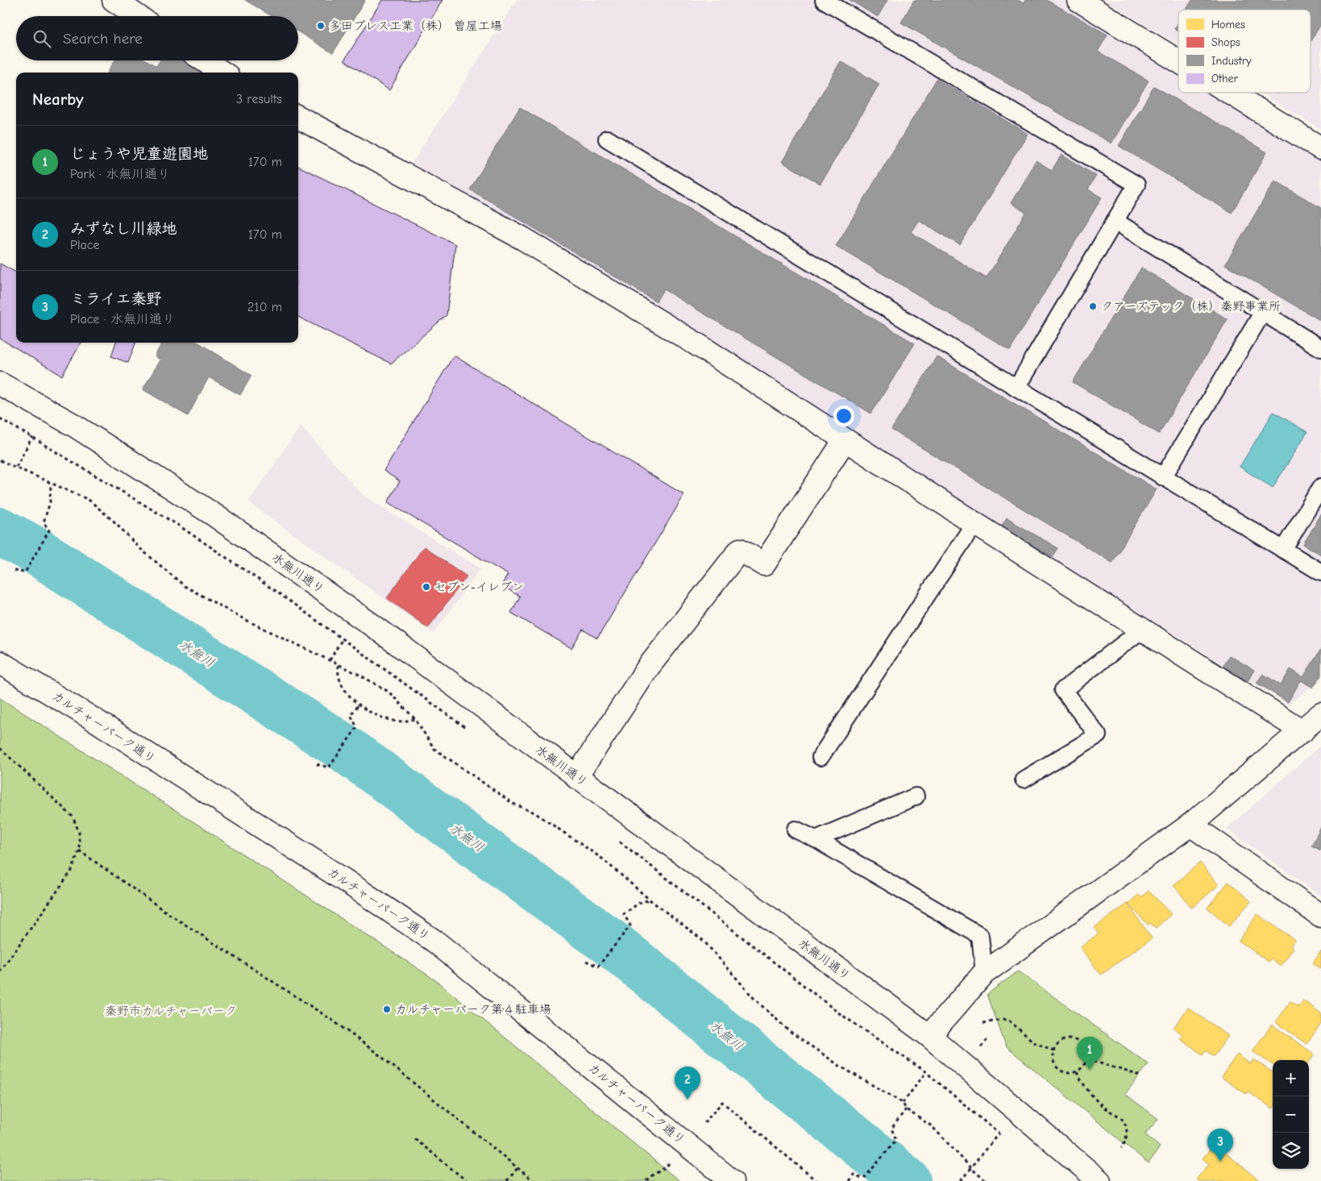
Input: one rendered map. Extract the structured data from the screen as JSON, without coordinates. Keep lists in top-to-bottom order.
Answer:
{
  "streets": {
    "street": ["水無川通り", "カルチャーパーク通り"]
  },
  "water": ["水無川"],
  "parks": ["秦野市カルチャーパーク"],
  "places": [
    "多田プレス工業（株） 曽屋工場",
    "クアーズテック（株）秦野事業所",
    "セブン-イレブン",
    "カルチャーパーク第４駐車場"
  ],
  "legend": [
    "Homes",
    "Shops",
    "Industry",
    "Other"
  ],
  "page": {
    "search": "Search here",
    "heading": ["Nearby", "3 results"],
    "list": [
      {
        "mark": "1",
        "name": "じょうや児童遊園地",
        "note": "Park · 水無川通り",
        "value": "170 m"
      },
      {
        "mark": "2",
        "name": "みずなし川緑地",
        "note": "Place",
        "value": "170 m"
      },
      {
        "mark": "3",
        "name": "ミライエ秦野",
        "note": "Place · 水無川通り",
        "value": "210 m"
      }
    ],
    "pins": ["1", "2", "3"],
    "map_buttons": ["+", "−"]
  }
}
